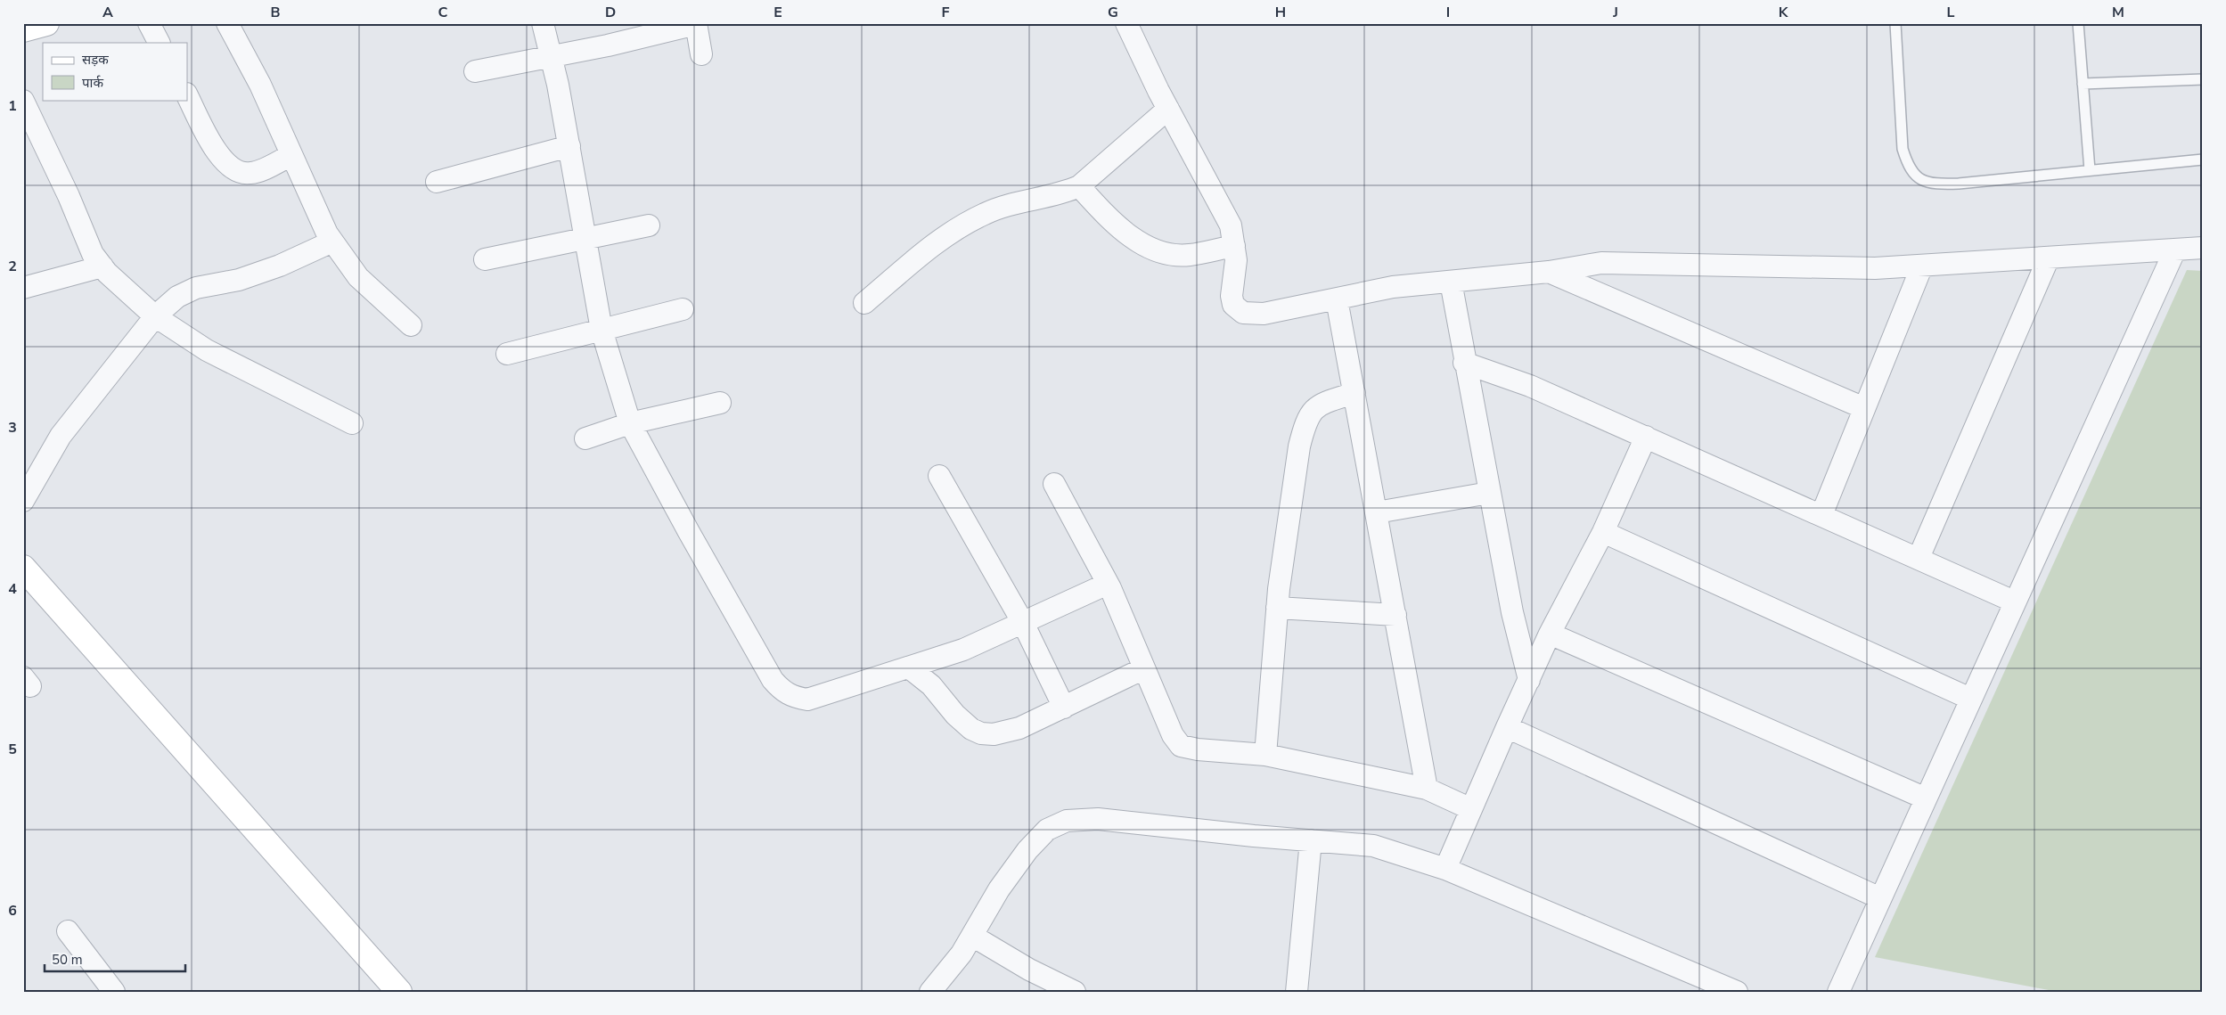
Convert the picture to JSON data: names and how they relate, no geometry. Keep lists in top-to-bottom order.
{
  "legend": ["सड़क", "पार्क"],
  "scale_bar": "50 m",
  "grid": {
    "columns": [
      "A",
      "B",
      "C",
      "D",
      "E",
      "F",
      "G",
      "H",
      "I",
      "J",
      "K",
      "L",
      "M"
    ],
    "rows": [
      "1",
      "2",
      "3",
      "4",
      "5",
      "6"
    ]
  }
}
